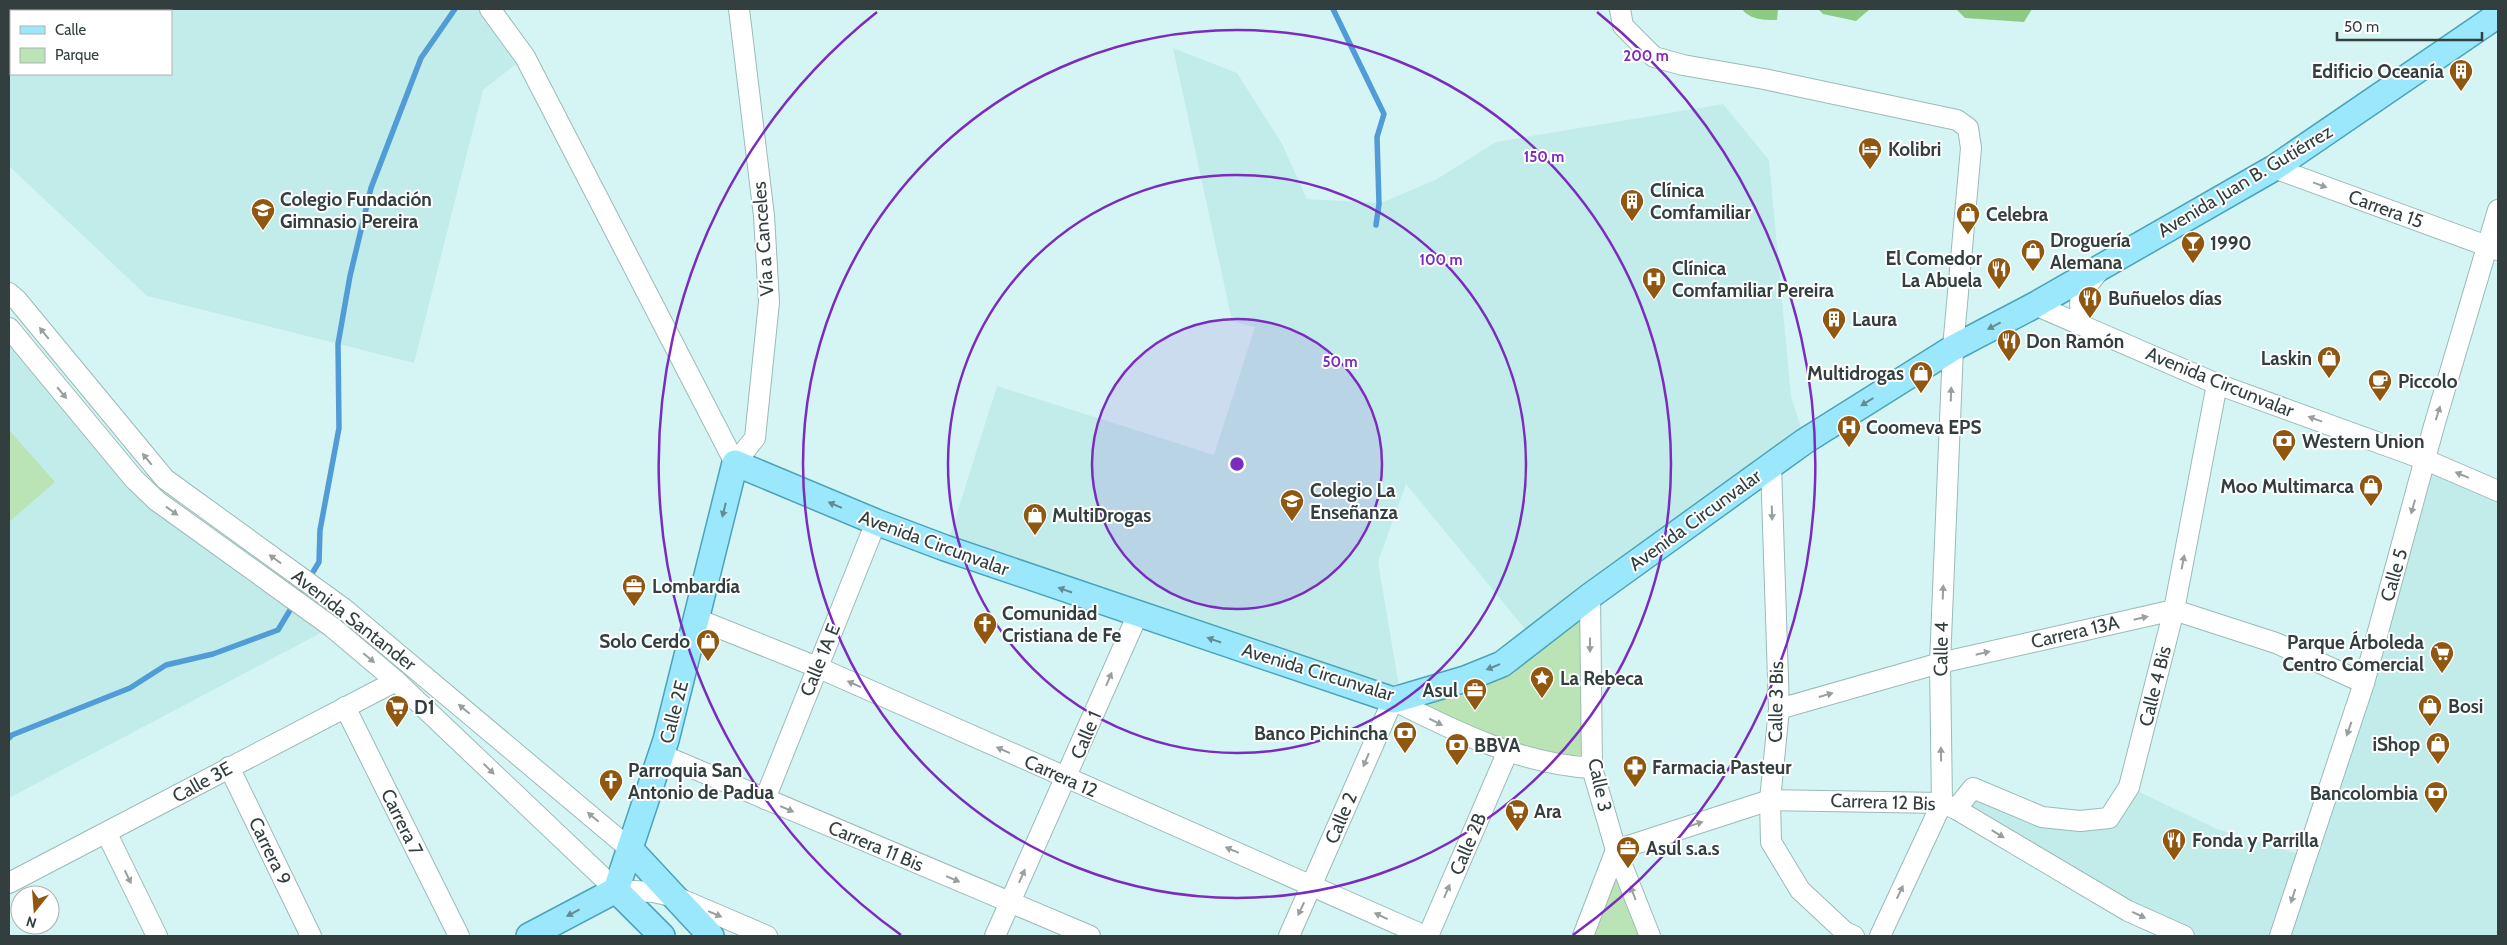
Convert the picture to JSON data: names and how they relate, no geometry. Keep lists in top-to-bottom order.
{
  "streets": {
    "main road": [
      "Avenida Juan B. Gutiérrez",
      "Avenida Circunvalar",
      "Avenida Santander",
      "Calle 2E"
    ],
    "street": [
      "Carrera 15",
      "Vía a Canceles",
      "Calle 5",
      "Carrera 13A",
      "Calle 4",
      "Calle 1A E",
      "Calle 4 Bis",
      "Calle 3 Bis",
      "Calle 1",
      "Carrera 12",
      "Calle 3E",
      "Calle 3",
      "Carrera 12 Bis",
      "Calle 2",
      "Carrera 7",
      "Calle 2B",
      "Carrera 11 Bis",
      "Carrera 9"
    ]
  },
  "crossings": [
    ["Avenida Juan B. Gutiérrez", "Carrera 15"],
    ["Avenida Juan B. Gutiérrez", "Avenida Circunvalar"],
    ["Carrera 15", "Calle 5"],
    ["Vía a Canceles", "Avenida Circunvalar"],
    ["Vía a Canceles", "Calle 2E"],
    ["Avenida Circunvalar", "Calle 5"],
    ["Avenida Circunvalar", "Calle 4"],
    ["Avenida Circunvalar", "Calle 1A E"],
    ["Avenida Circunvalar", "Calle 4 Bis"],
    ["Avenida Circunvalar", "Calle 3 Bis"],
    ["Avenida Circunvalar", "Calle 2E"],
    ["Avenida Circunvalar", "Calle 1"],
    ["Avenida Circunvalar", "Calle 3"],
    ["Avenida Circunvalar", "Calle 2"],
    ["Avenida Santander", "Calle 2E"],
    ["Avenida Santander", "Calle 3E"],
    ["Carrera 13A", "Calle 4"],
    ["Carrera 13A", "Calle 4 Bis"],
    ["Carrera 13A", "Calle 3 Bis"],
    ["Calle 4", "Calle 4 Bis"],
    ["Calle 4", "Carrera 12 Bis"],
    ["Calle 1A E", "Carrera 12"],
    ["Calle 1A E", "Carrera 11 Bis"],
    ["Calle 4 Bis", "Carrera 12 Bis"],
    ["Calle 3 Bis", "Carrera 12 Bis"],
    ["Calle 2E", "Carrera 12"],
    ["Calle 2E", "Carrera 11 Bis"],
    ["Calle 1", "Carrera 12"],
    ["Calle 1", "Carrera 11 Bis"],
    ["Carrera 12", "Calle 2"],
    ["Carrera 12", "Calle 2B"],
    ["Calle 3E", "Carrera 7"],
    ["Calle 3E", "Carrera 9"],
    ["Calle 3", "Carrera 12 Bis"]
  ],
  "one_way": [
    "Carrera 15",
    "Avenida Circunvalar",
    "Carrera 13A",
    "Calle 4",
    "Calle 4 Bis",
    "Calle 3 Bis",
    "Calle 2E",
    "Calle 1",
    "Carrera 12",
    "Carrera 12 Bis",
    "Calle 2",
    "Carrera 11 Bis"
  ],
  "places": {
    "building": ["Edificio Oceanía", "Clínica Comfamiliar", "Laura"],
    "hotel": ["Kolibri"],
    "school or university": ["Colegio Fundación Gimnasio Pereira", "Colegio La Enseñanza"],
    "shop": [
      "Celebra",
      "Droguería Alemana",
      "Laskin",
      "Multidrogas",
      "Moo Multimarca",
      "MultiDrogas",
      "Solo Cerdo",
      "Bosi",
      "iShop"
    ],
    "bar": ["1990"],
    "restaurant": [
      "El Comedor La Abuela",
      "Buñuelos días",
      "Don Ramón",
      "Fonda y Parrilla"
    ],
    "hospital": ["Clínica Comfamiliar Pereira", "Coomeva EPS"],
    "cafe": ["Piccolo"],
    "bank": [
      "Western Union",
      "Banco Pichincha",
      "BBVA",
      "Bancolombia"
    ],
    "office": ["Lombardía", "Asul", "Asul s.a.s"],
    "church": ["Comunidad Cristiana de Fe", "Parroquia San Antonio de Padua"],
    "supermarket": ["Parque Árboleda Centro Comercial", "D1", "Ara"],
    "place": ["La Rebeca"],
    "pharmacy": ["Farmacia Pasteur"]
  },
  "legend": ["Calle", "Parque"],
  "scale_bar": "50 m",
  "north": "bottom",
  "rings": [
    "200 m",
    "150 m",
    "100 m",
    "50 m"
  ]
}
